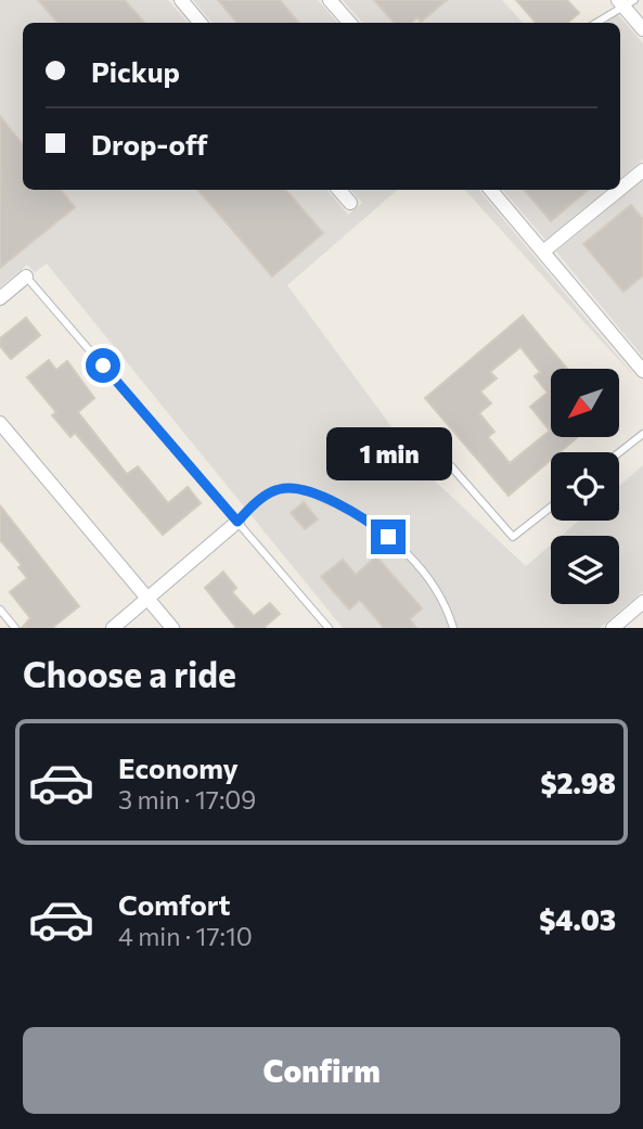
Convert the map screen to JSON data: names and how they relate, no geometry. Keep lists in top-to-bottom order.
{
  "north": "bottom left",
  "page": {
    "banner": ["Pickup", "Drop-off"],
    "bubble": "1 min",
    "heading": "Choose a ride",
    "list": [
      {
        "name": "Economy",
        "note": "3 min · 17:09",
        "value": "$2.98"
      },
      {
        "name": "Comfort",
        "note": "4 min · 17:10",
        "value": "$4.03"
      }
    ],
    "buttons": "Confirm"
  }
}
